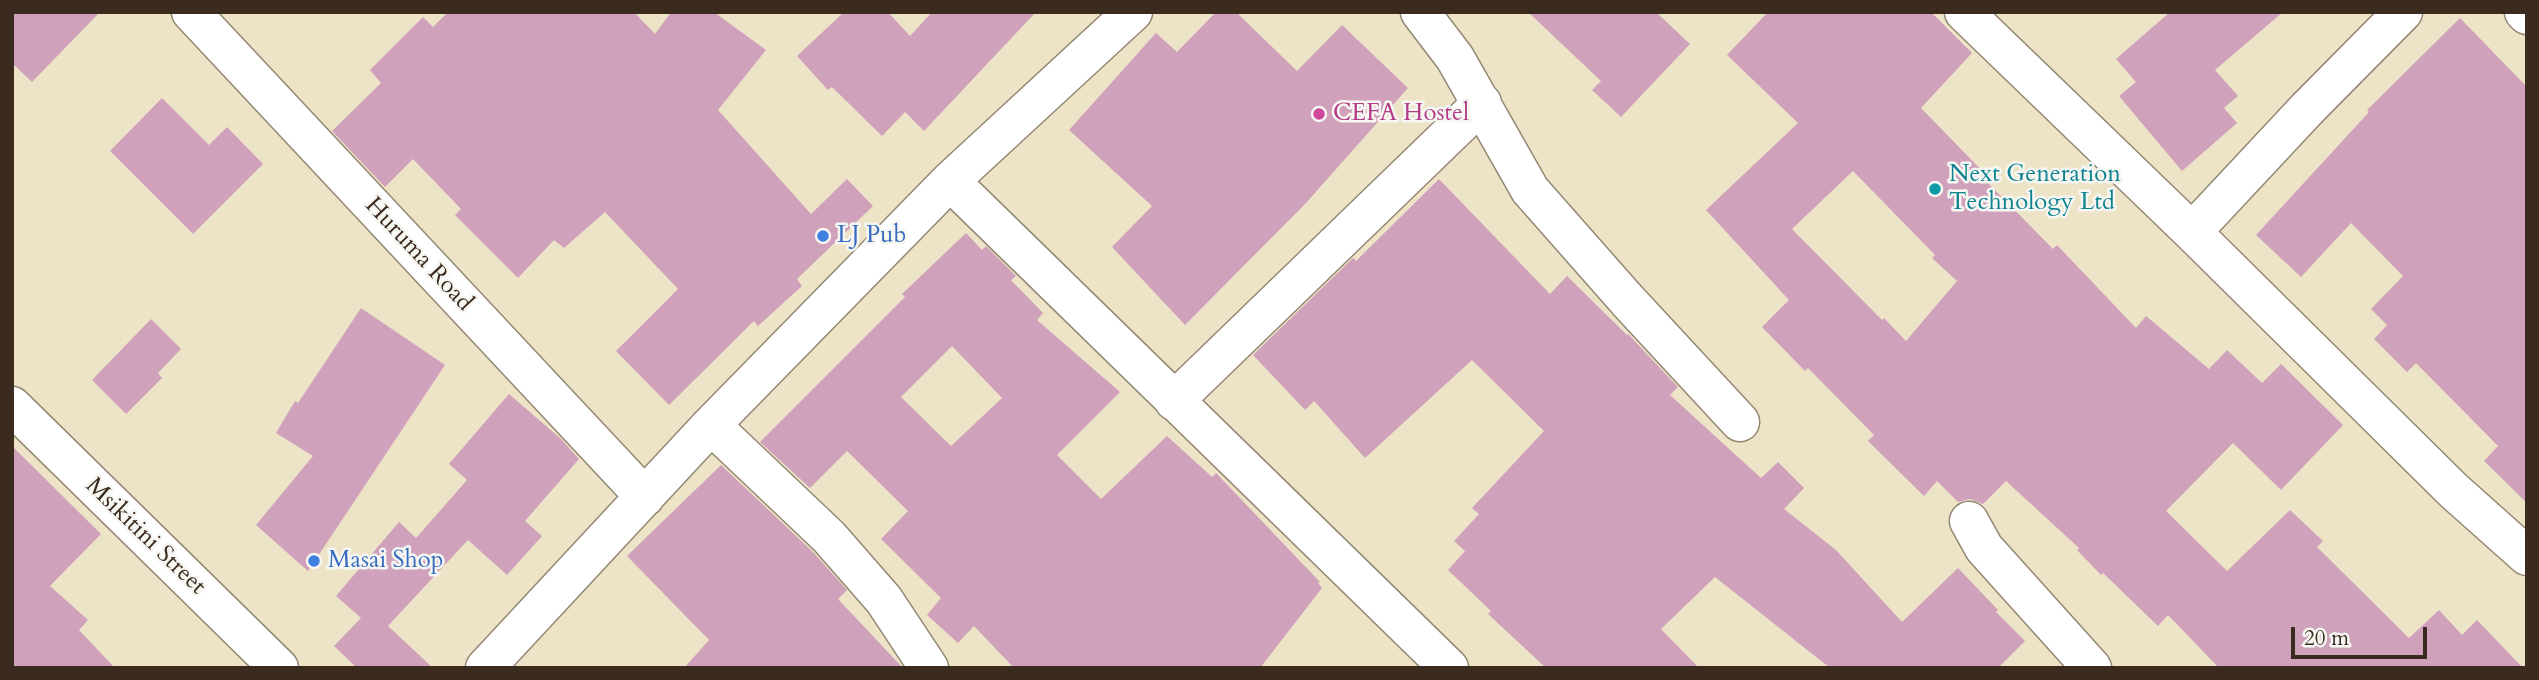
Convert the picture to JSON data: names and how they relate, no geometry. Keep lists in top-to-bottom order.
{
  "streets": {
    "street": ["Huruma Road", "Msikitini Street"]
  },
  "places": [
    "CEFA Hostel",
    "Next Generation Technology Ltd",
    "LJ Pub",
    "Masai Shop"
  ],
  "scale_bar": "20 m"
}
